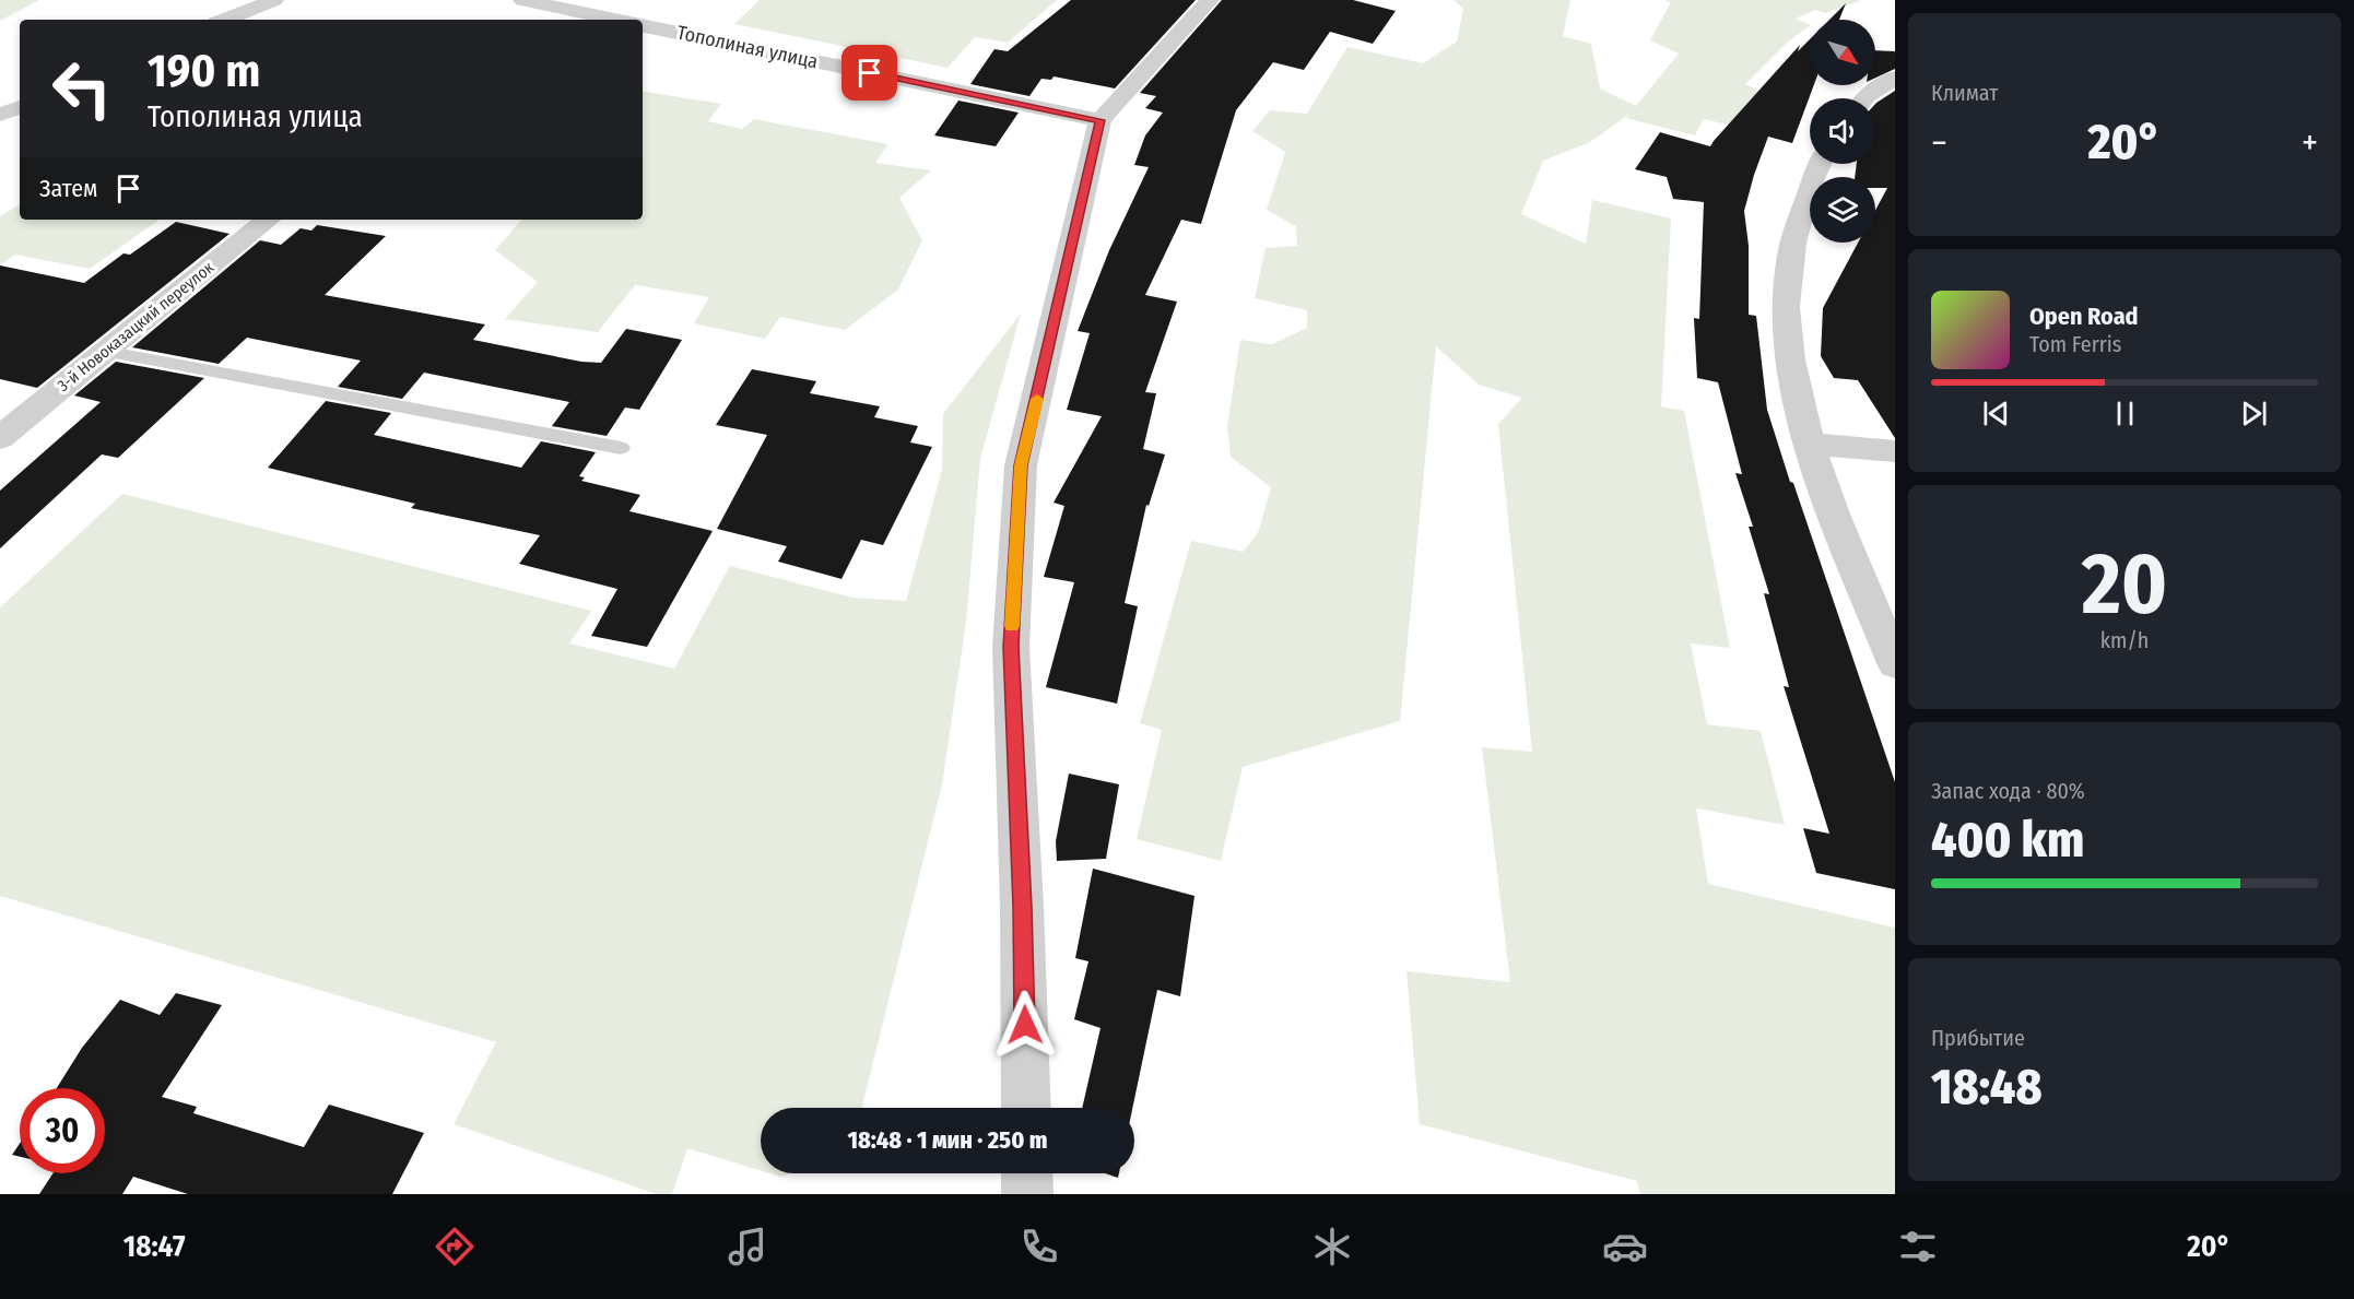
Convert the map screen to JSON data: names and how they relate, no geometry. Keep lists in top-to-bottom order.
{
  "streets": {
    "street": ["Тополиная улица", "3-й Новоказацкий переулок"]
  },
  "north": "bottom right",
  "page": {
    "tile": [
      "Климат",
      ["20", "km/h"],
      ["Запас хода · 80%", "400 km"],
      ["Прибытие", "18:48"]
    ],
    "turn": ["190 m", "Тополиная улица"],
    "heat": ["−", "20°", "+"],
    "then": "Затем",
    "song": ["Open Road", "Tom Ferris"],
    "limit": "30",
    "trip": "18:48 · 1 мин · 250 m",
    "tabs": ["18:47", "20°"]
  }
}
